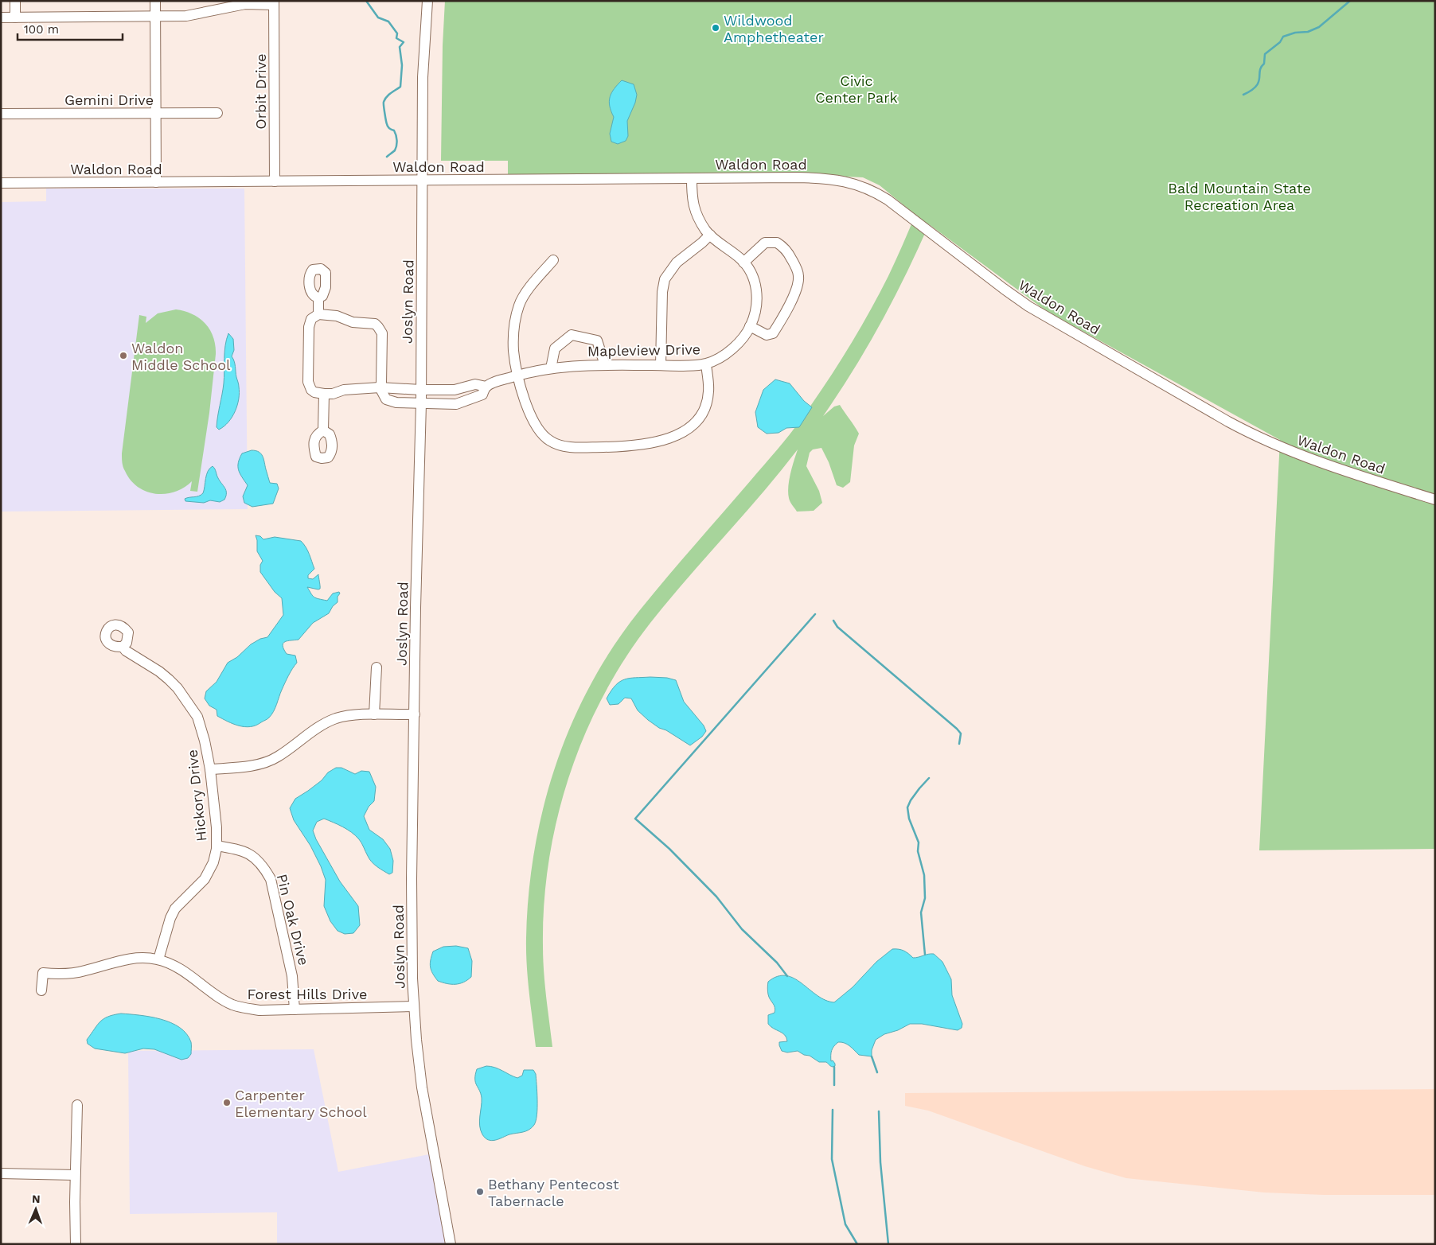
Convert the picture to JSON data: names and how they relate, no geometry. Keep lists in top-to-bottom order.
{
  "streets": {
    "street": [
      "Orbit Drive",
      "Gemini Drive",
      "Waldon Road",
      "Joslyn Road",
      "Mapleview Drive",
      "Hickory Drive",
      "Pin Oak Drive",
      "Forest Hills Drive"
    ]
  },
  "crossings": [
    ["Orbit Drive", "Waldon Road"],
    ["Waldon Road", "Joslyn Road"],
    ["Waldon Road", "Mapleview Drive"],
    ["Joslyn Road", "Mapleview Drive"],
    ["Joslyn Road", "Forest Hills Drive"],
    ["Hickory Drive", "Pin Oak Drive"],
    ["Hickory Drive", "Forest Hills Drive"],
    ["Pin Oak Drive", "Forest Hills Drive"]
  ],
  "parks": ["Civic Center Park", "Bald Mountain State Recreation Area"],
  "places": [
    "Wildwood Amphetheater",
    "Waldon Middle School",
    "Carpenter Elementary School",
    "Bethany Pentecost Tabernacle"
  ],
  "scale_bar": "100 m",
  "north": "top"
}
